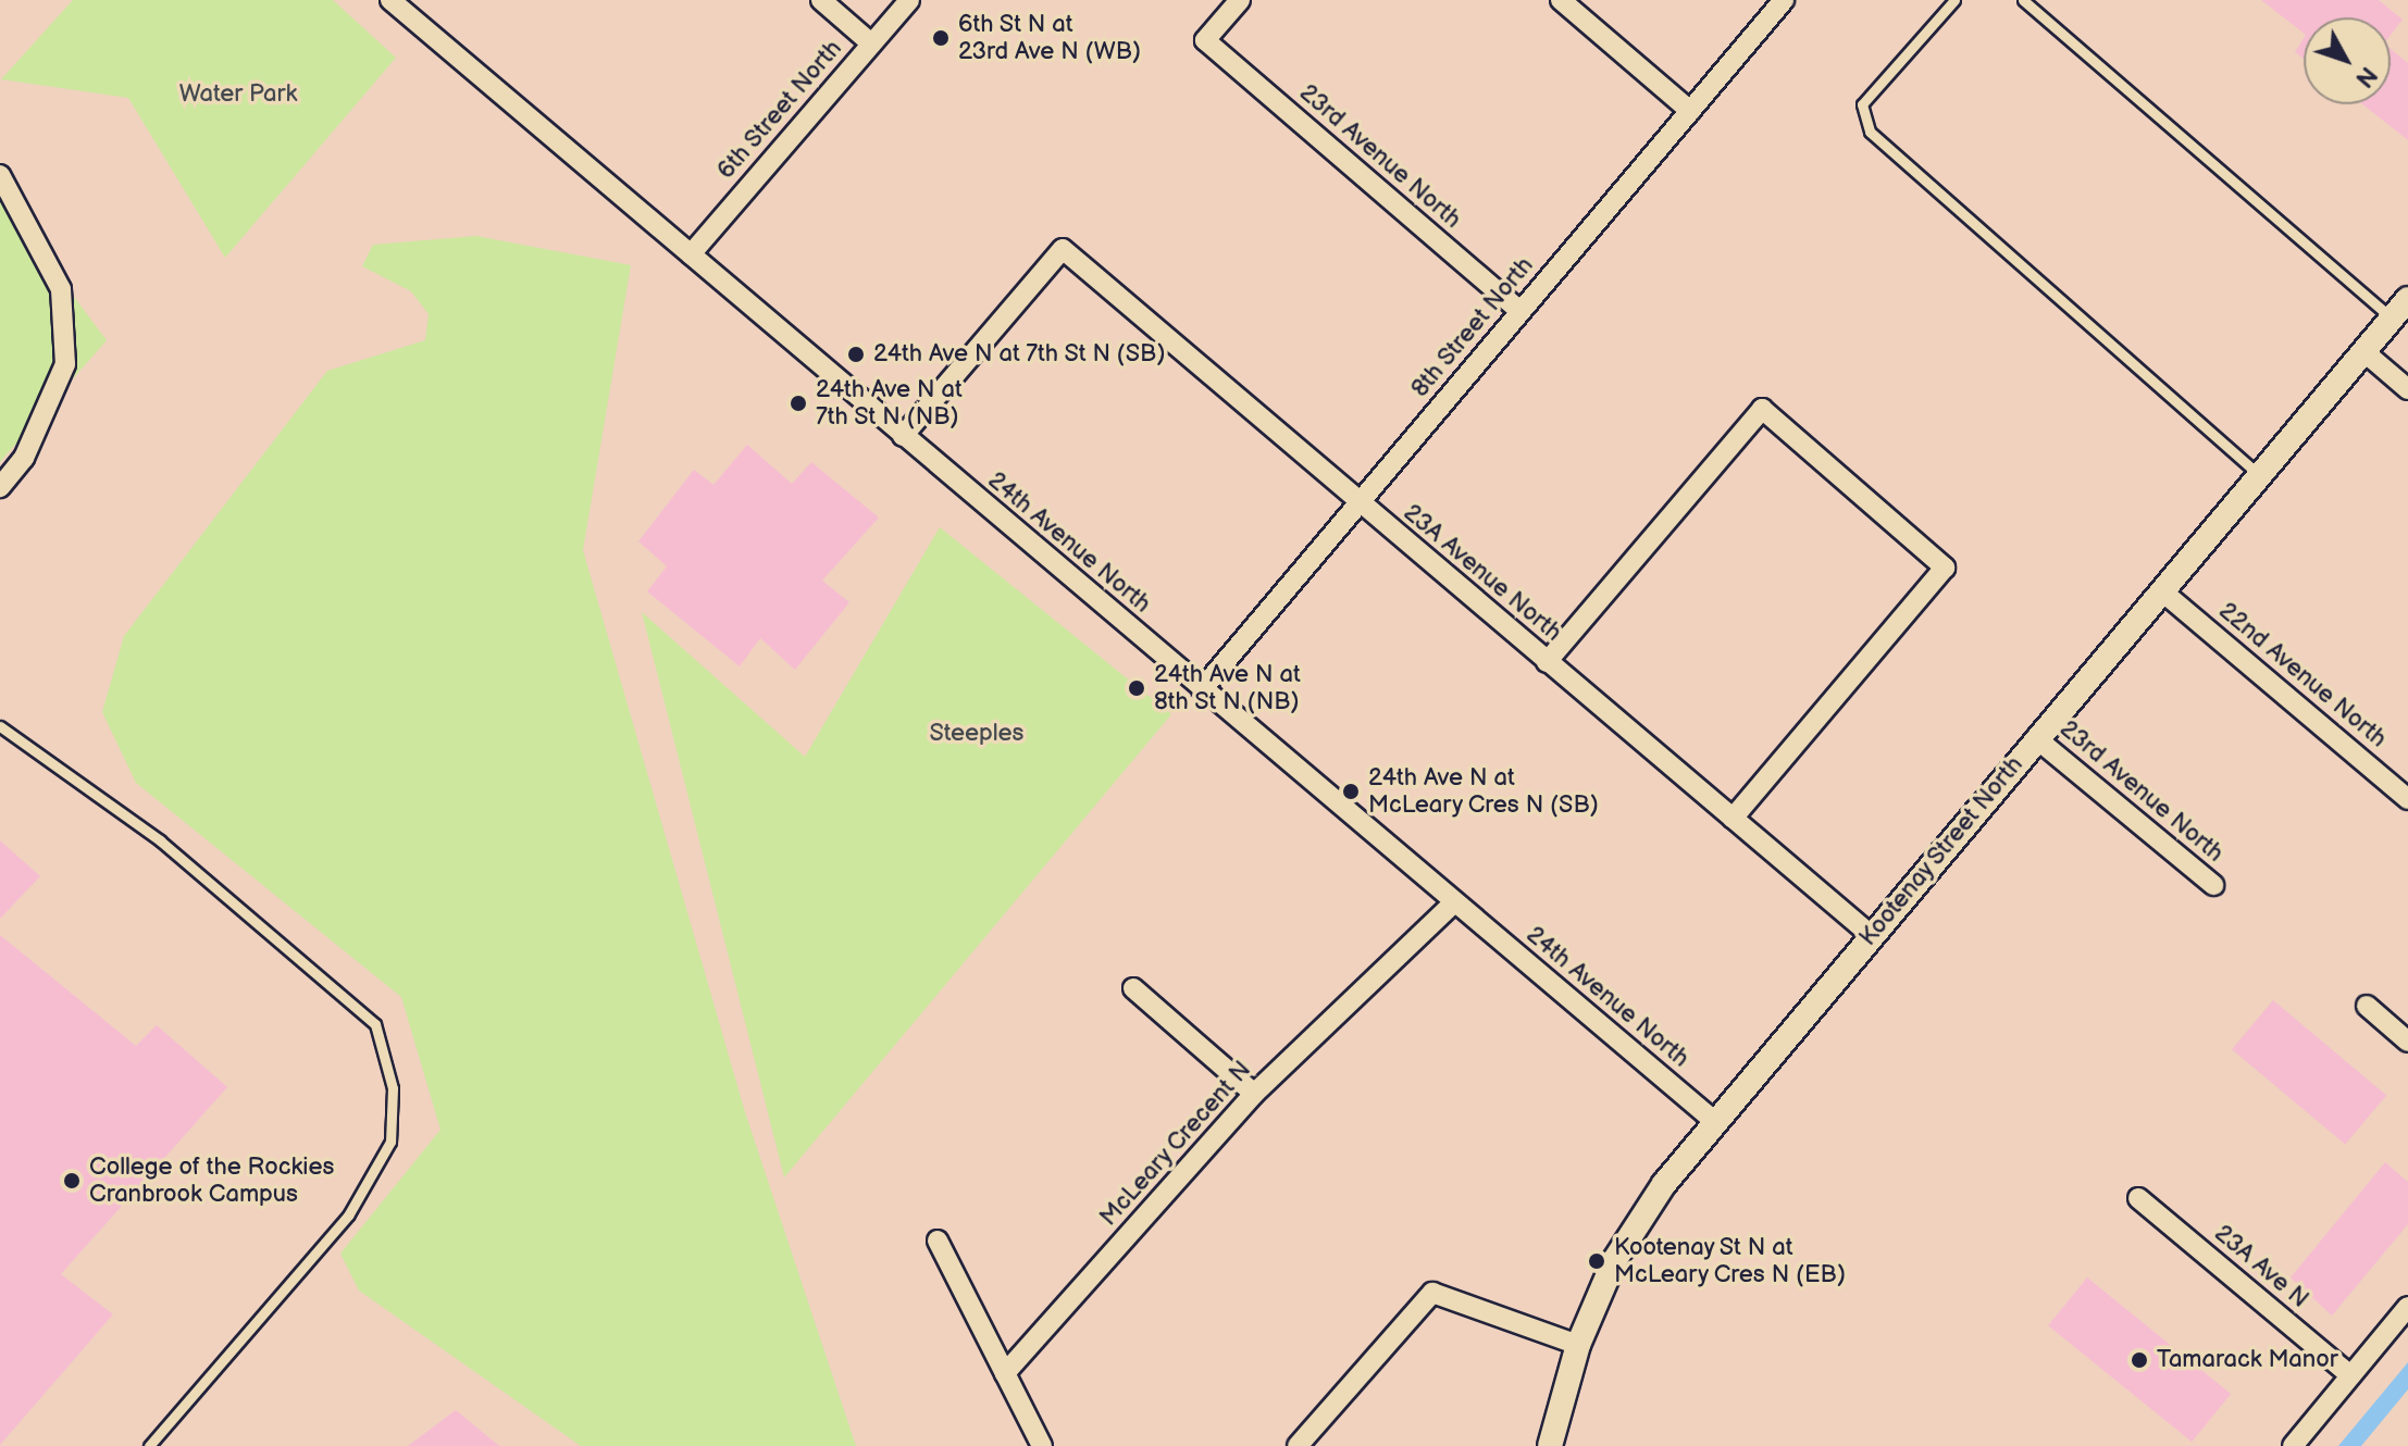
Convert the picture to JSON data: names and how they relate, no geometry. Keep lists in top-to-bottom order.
{
  "streets": {
    "street": [
      "6th Street North",
      "23rd Avenue North",
      "8th Street North",
      "24th Avenue North",
      "23A Avenue North",
      "22nd Avenue North",
      "Kootenay Street North",
      "McLeary Crecent N",
      "23A Ave N"
    ]
  },
  "crossings": [
    ["6th Street North", "24th Avenue North"],
    ["23rd Avenue North", "8th Street North"],
    ["23rd Avenue North", "Kootenay Street North"],
    ["8th Street North", "24th Avenue North"],
    ["8th Street North", "23A Avenue North"],
    ["24th Avenue North", "23A Avenue North"],
    ["24th Avenue North", "Kootenay Street North"],
    ["24th Avenue North", "McLeary Crecent N"],
    ["23A Avenue North", "Kootenay Street North"],
    ["22nd Avenue North", "Kootenay Street North"]
  ],
  "parks": ["Water Park", "Steeples"],
  "places": [
    "6th St N at 23rd Ave N (WB)",
    "24th Ave N at 7th St N (SB)",
    "24th Ave N at 7th St N (NB)",
    "24th Ave N at 8th St N (NB)",
    "24th Ave N at McLeary Cres N (SB)",
    "College of the Rockies Cranbrook Campus",
    "Kootenay St N at McLeary Cres N (EB)",
    "Tamarack Manor"
  ],
  "north": "bottom right"
}
